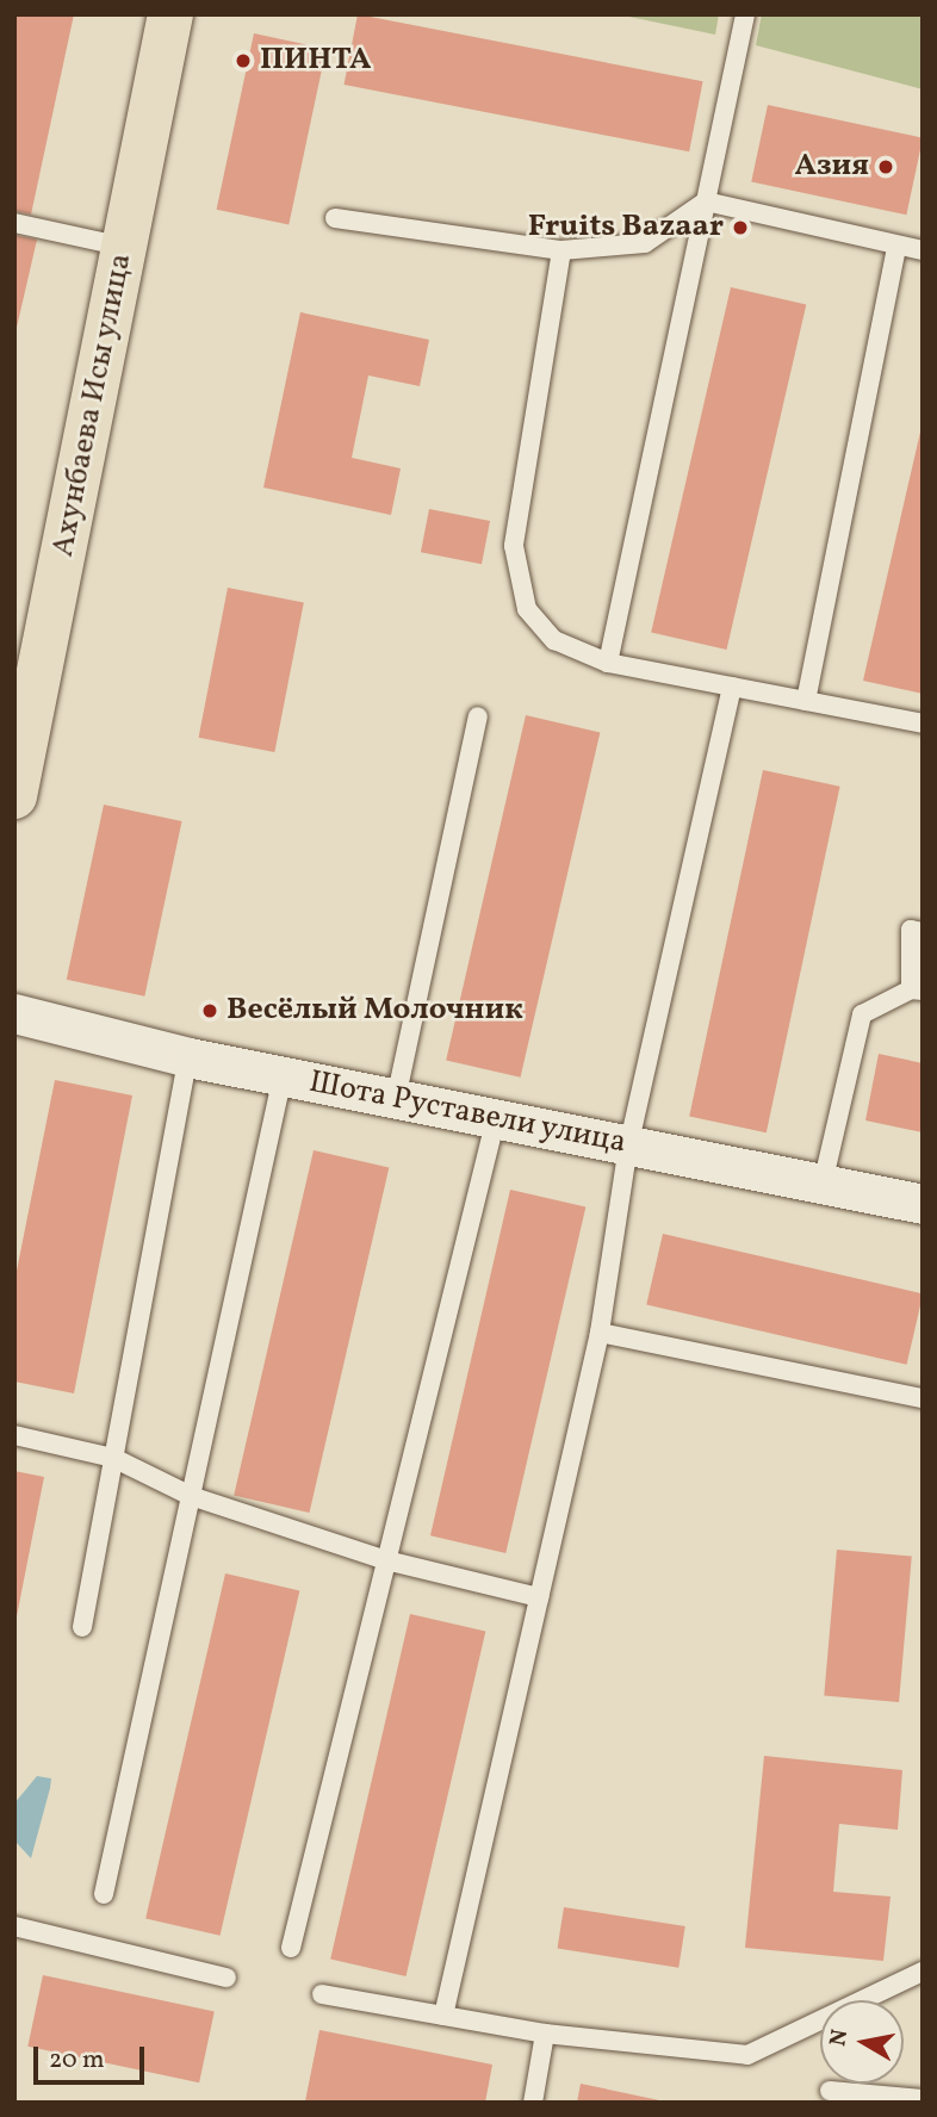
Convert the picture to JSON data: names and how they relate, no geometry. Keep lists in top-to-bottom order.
{
  "streets": {
    "main road": ["Ахунбаева Исы улица"],
    "street": ["Шота Руставели улица"]
  },
  "places": [
    "ПИНТА",
    "Азия",
    "Fruits Bazaar",
    "Весёлый Молочник"
  ],
  "scale_bar": "20 m",
  "north": "left"
}
